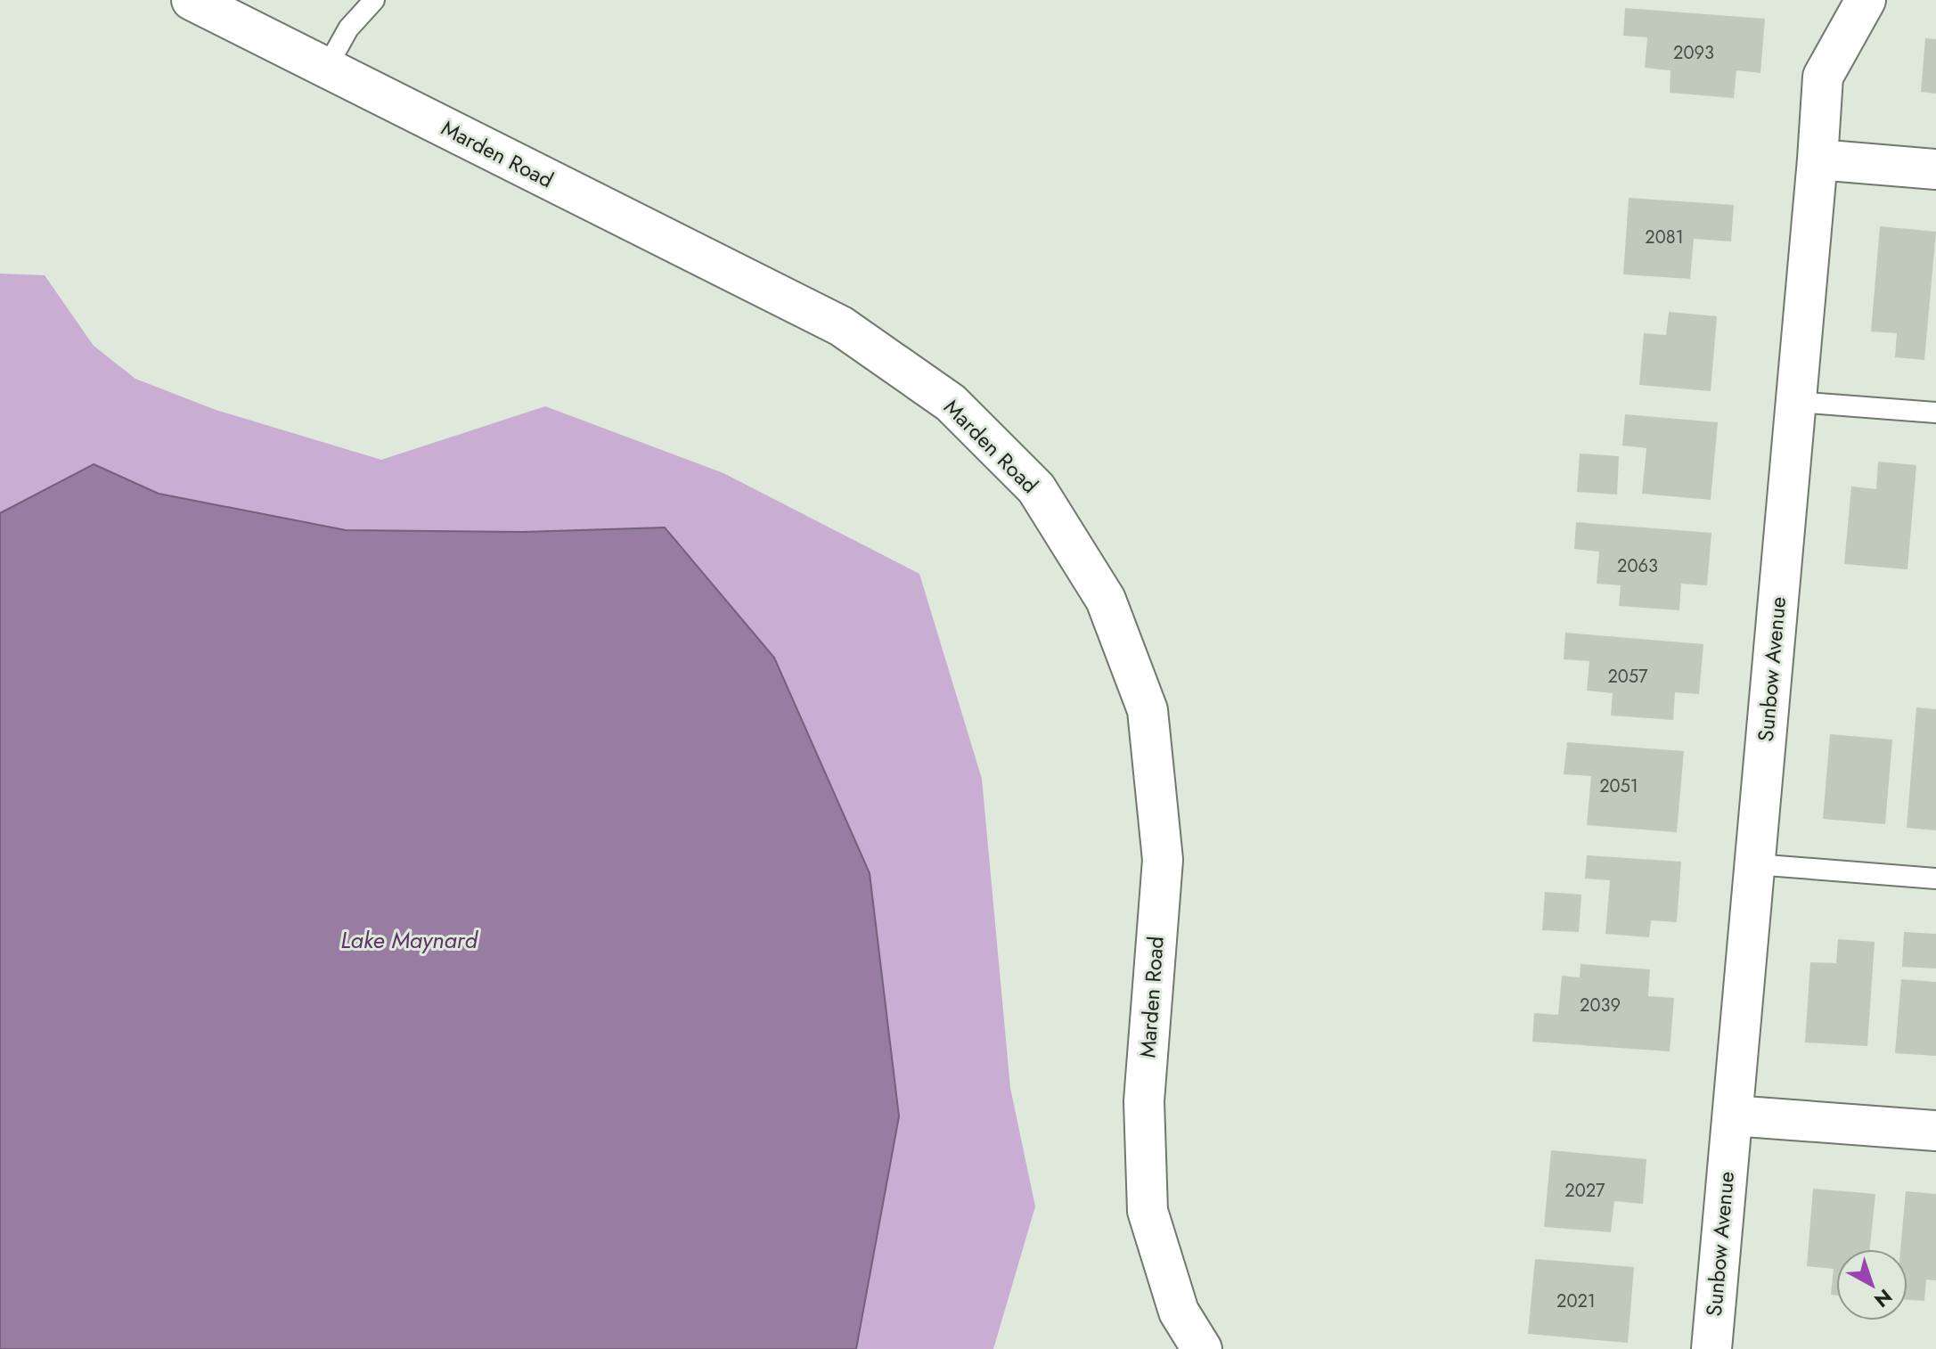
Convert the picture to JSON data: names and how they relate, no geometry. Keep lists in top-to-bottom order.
{
  "streets": {
    "street": ["Marden Road", "Sunbow Avenue"]
  },
  "water": ["Lake Maynard"],
  "house_numbers": [
    "2093",
    "2081",
    "2063",
    "2057",
    "2051",
    "2039",
    "2027",
    "2021"
  ],
  "north": "bottom right"
}
